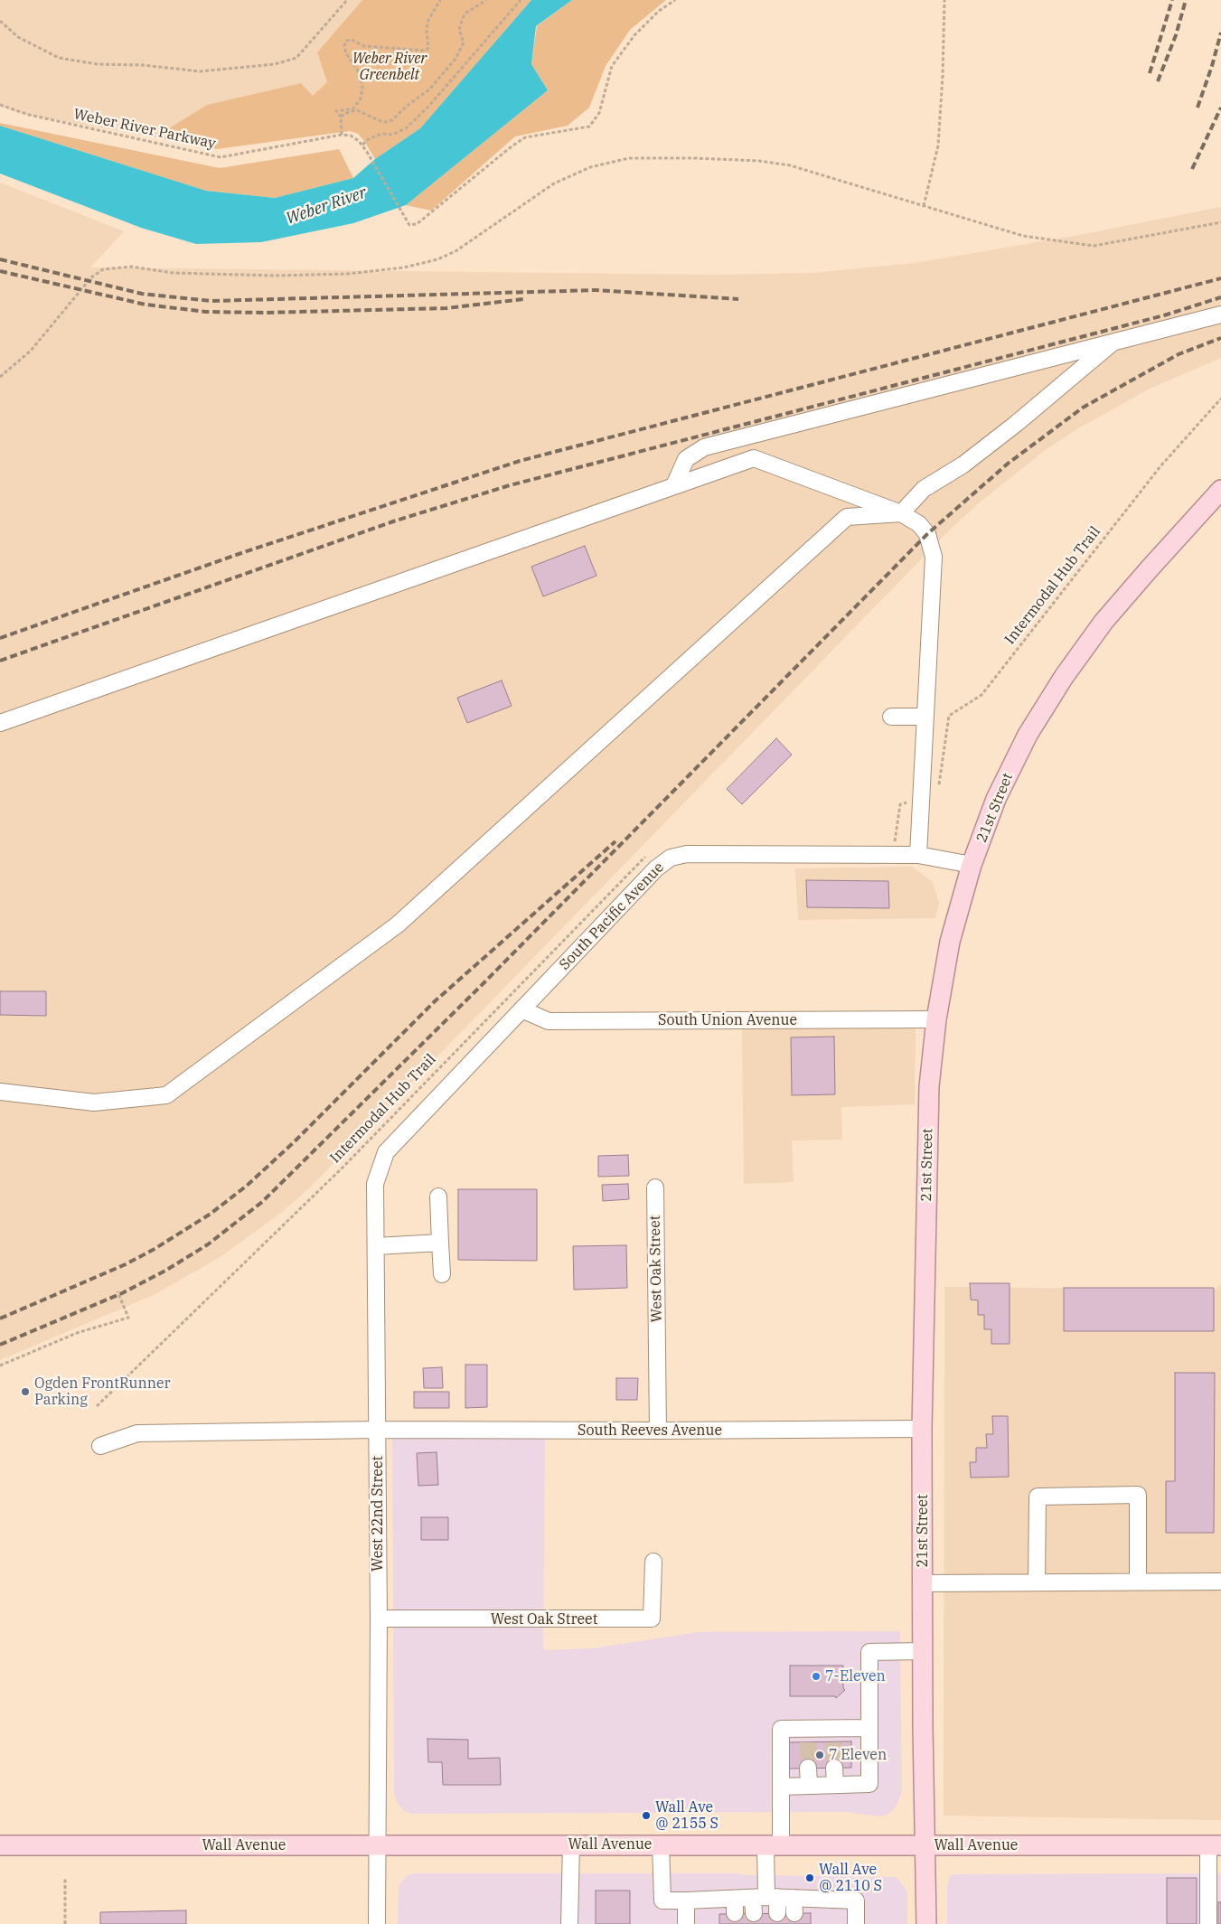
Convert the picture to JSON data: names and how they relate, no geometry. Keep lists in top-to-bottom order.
{
  "streets": {
    "main road": ["21st Street", "Wall Avenue"],
    "street": [
      "South Pacific Avenue",
      "South Union Avenue",
      "West Oak Street",
      "South Reeves Avenue",
      "West 22nd Street"
    ],
    "path": ["Weber River Parkway", "Intermodal Hub Trail"]
  },
  "crossings": [
    ["21st Street", "South Pacific Avenue"],
    ["21st Street", "South Union Avenue"],
    ["21st Street", "South Reeves Avenue"],
    ["21st Street", "Wall Avenue"],
    ["South Pacific Avenue", "South Union Avenue"],
    ["South Pacific Avenue", "West 22nd Street"],
    ["West Oak Street", "South Reeves Avenue"],
    ["West Oak Street", "West 22nd Street"],
    ["South Reeves Avenue", "West 22nd Street"],
    ["West 22nd Street", "Wall Avenue"]
  ],
  "water": ["Weber River"],
  "parks": ["Weber River Greenbelt"],
  "places": [
    "Ogden FrontRunner Parking",
    "7-Eleven",
    "7 Eleven",
    "Wall Ave @ 2155 S",
    "Wall Ave @ 2110 S"
  ]
}
